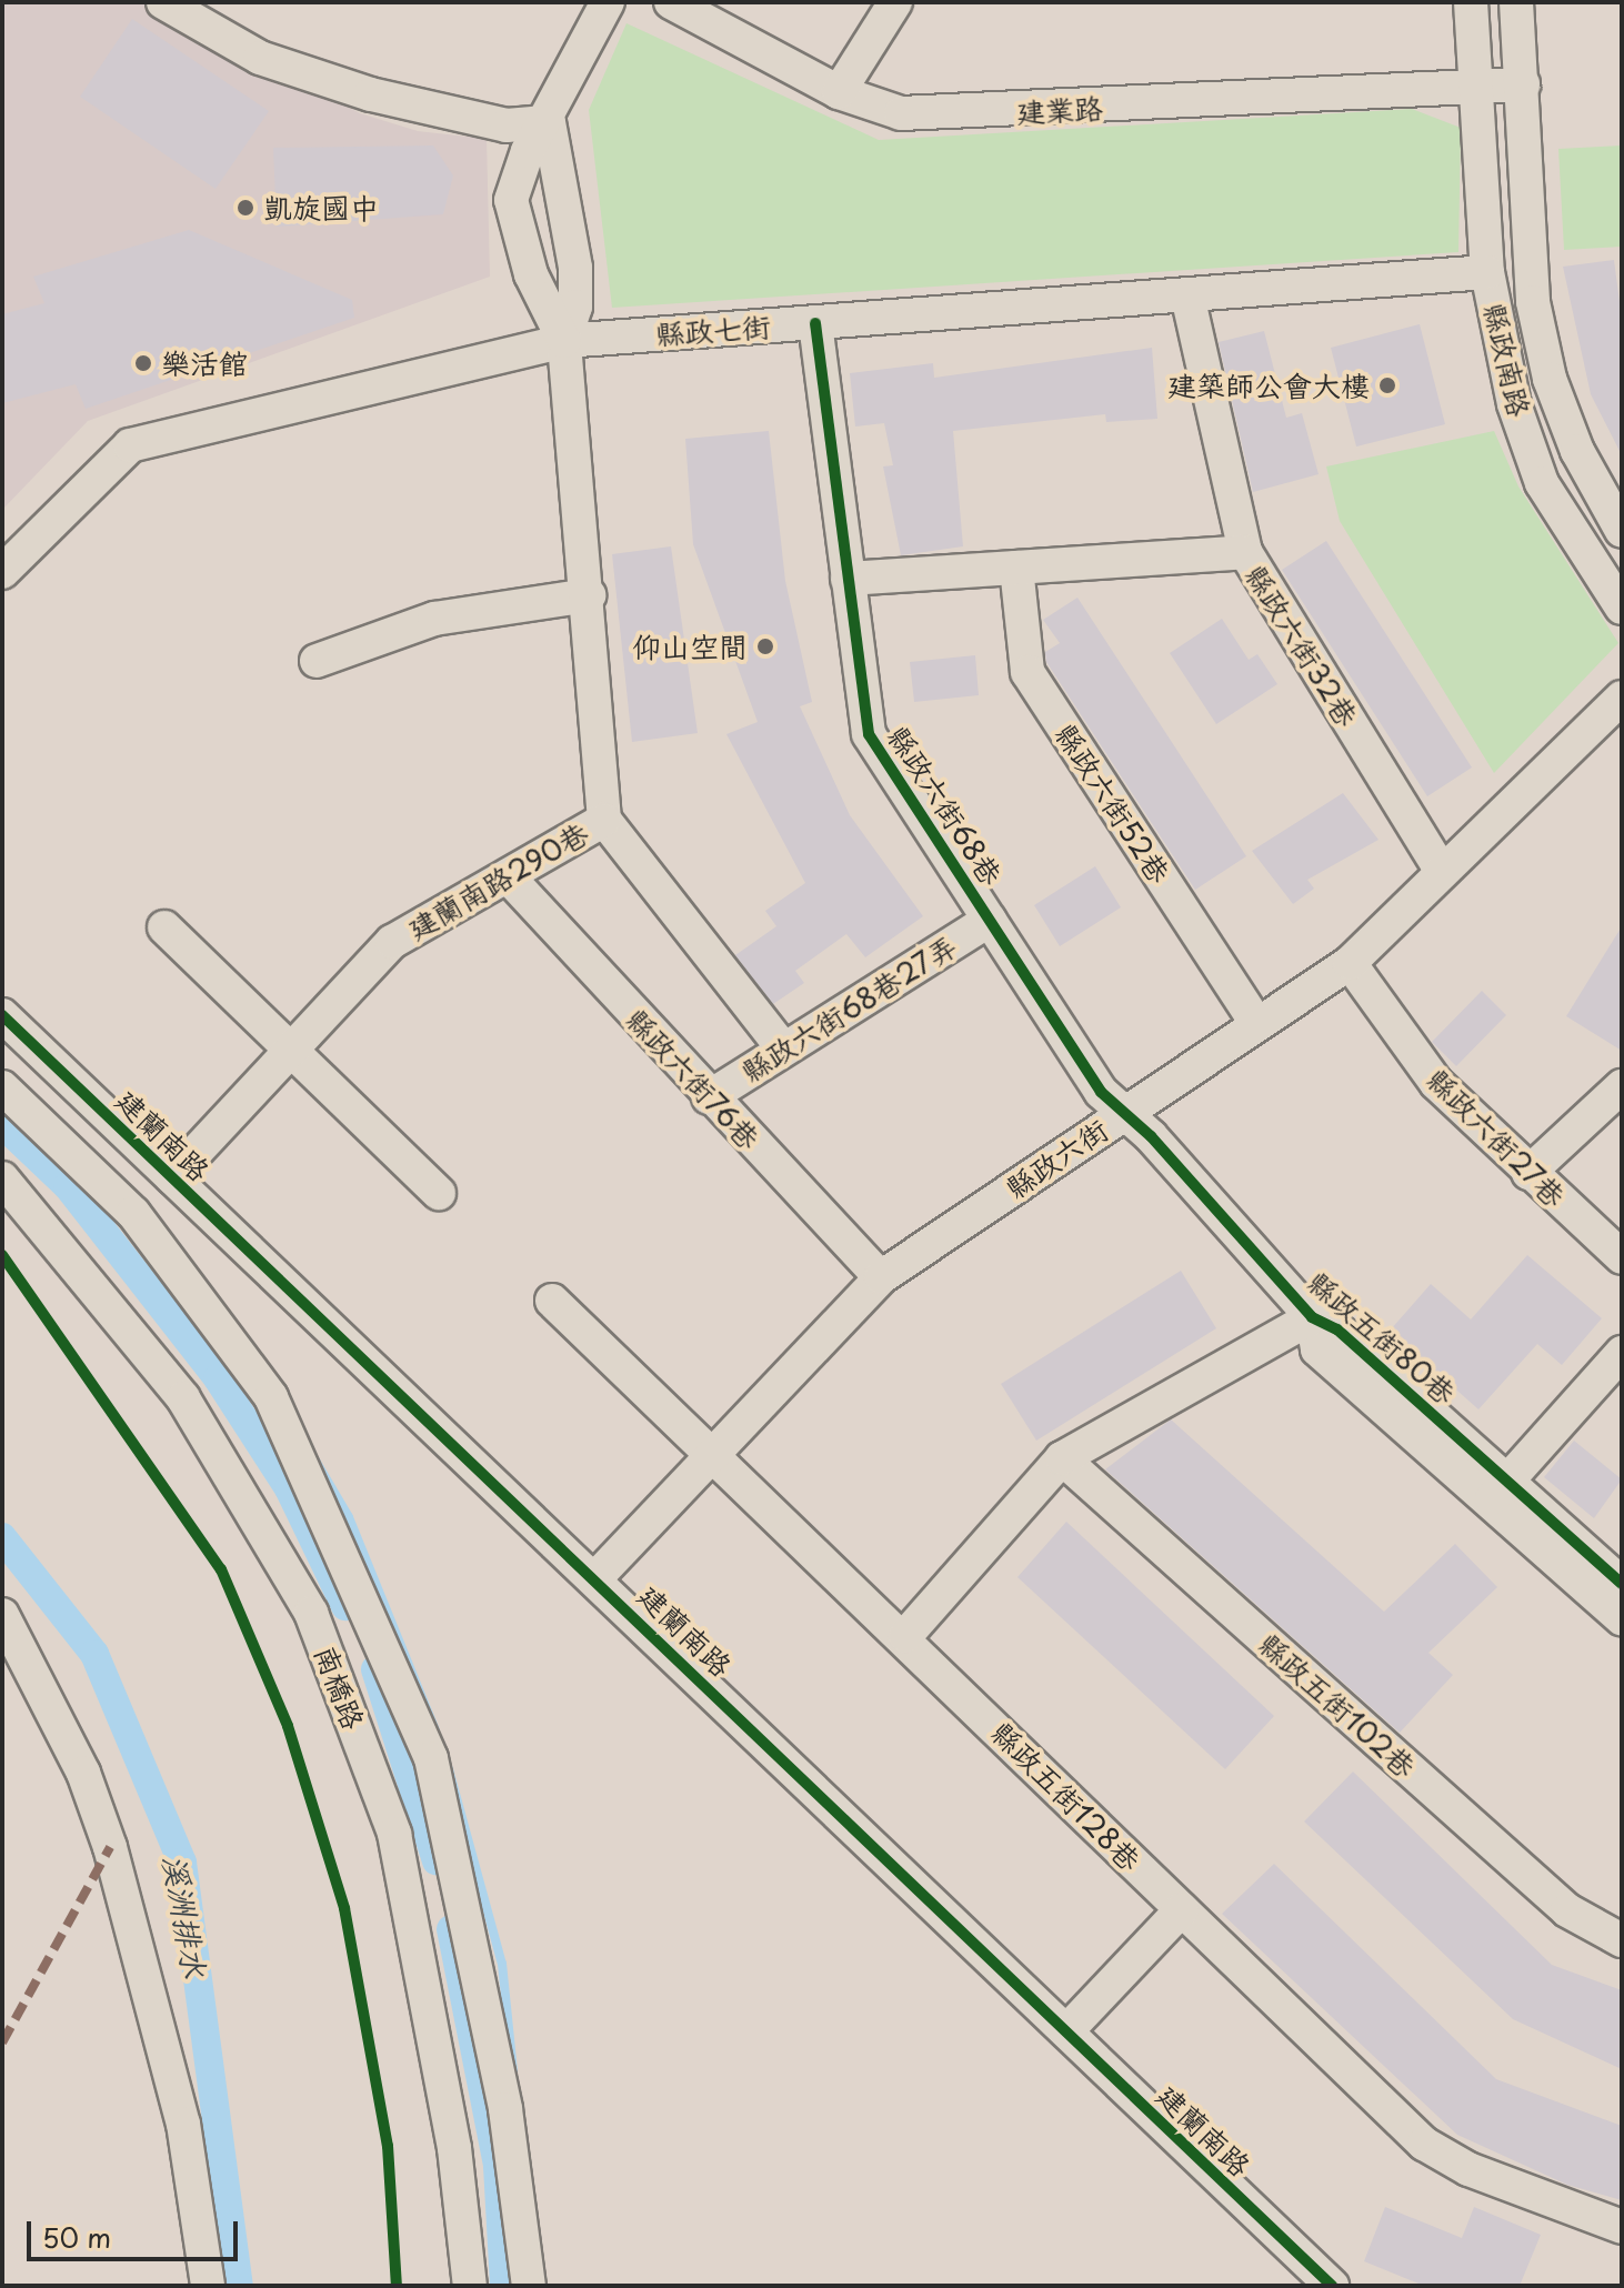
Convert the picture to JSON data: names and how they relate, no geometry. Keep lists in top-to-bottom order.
{
  "streets": {
    "street": [
      "建業路",
      "縣政七街",
      "縣政南路",
      "縣政六街32巷",
      "縣政六街52巷",
      "縣政六街68巷",
      "建蘭南路290巷",
      "縣政六街68巷27弄",
      "縣政六街76巷",
      "建蘭南路",
      "縣政六街27巷",
      "縣政六街",
      "縣政五街80巷",
      "南橋路",
      "縣政五街102巷",
      "縣政五街128巷"
    ]
  },
  "crossings": [
    ["建業路", "縣政南路"],
    ["縣政七街", "縣政南路"],
    ["縣政七街", "縣政六街32巷"],
    ["縣政七街", "縣政六街68巷"],
    ["縣政七街", "建蘭南路290巷"],
    ["縣政六街32巷", "縣政六街"],
    ["縣政六街52巷", "縣政六街"],
    ["縣政六街68巷", "縣政六街68巷27弄"],
    ["縣政六街68巷", "縣政六街"],
    ["縣政六街68巷", "縣政五街80巷"],
    ["建蘭南路290巷", "縣政六街76巷"],
    ["建蘭南路290巷", "建蘭南路"],
    ["縣政六街68巷27弄", "縣政六街76巷"],
    ["縣政六街76巷", "縣政六街"],
    ["建蘭南路", "縣政六街"],
    ["縣政六街27巷", "縣政六街"],
    ["縣政六街", "縣政五街80巷"],
    ["縣政六街", "縣政五街128巷"]
  ],
  "water": ["溪洲排水"],
  "places": [
    "凱旋國中",
    "樂活館",
    "建築師公會大樓",
    "仰山空間"
  ],
  "scale_bar": "50 m"
}
